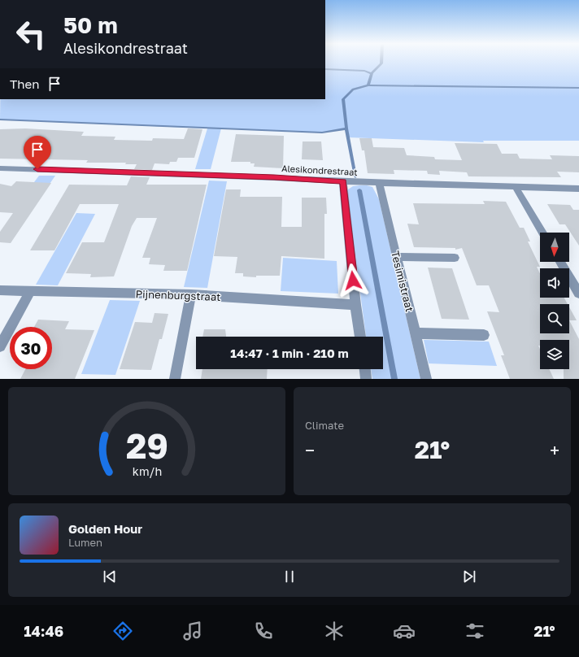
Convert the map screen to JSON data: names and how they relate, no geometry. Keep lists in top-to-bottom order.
{
  "streets": {
    "street": ["Alesikondrestraat", "Tesimistraat", "Pijnenburgstraat"]
  },
  "crossings": [
    ["Alesikondrestraat", "Tesimistraat"]
  ],
  "north": "bottom",
  "page": {
    "turn": ["50 m", "Alesikondrestraat"],
    "then": "Then",
    "limit": "30",
    "trip": "14:47 · 1 min · 210 m",
    "tile": "Climate",
    "heat": ["−", "21°", "+"],
    "song": ["Golden Hour", "Lumen"],
    "tabs": ["14:46", "21°"],
    "gauge": ["29", "km/h"]
  }
}
